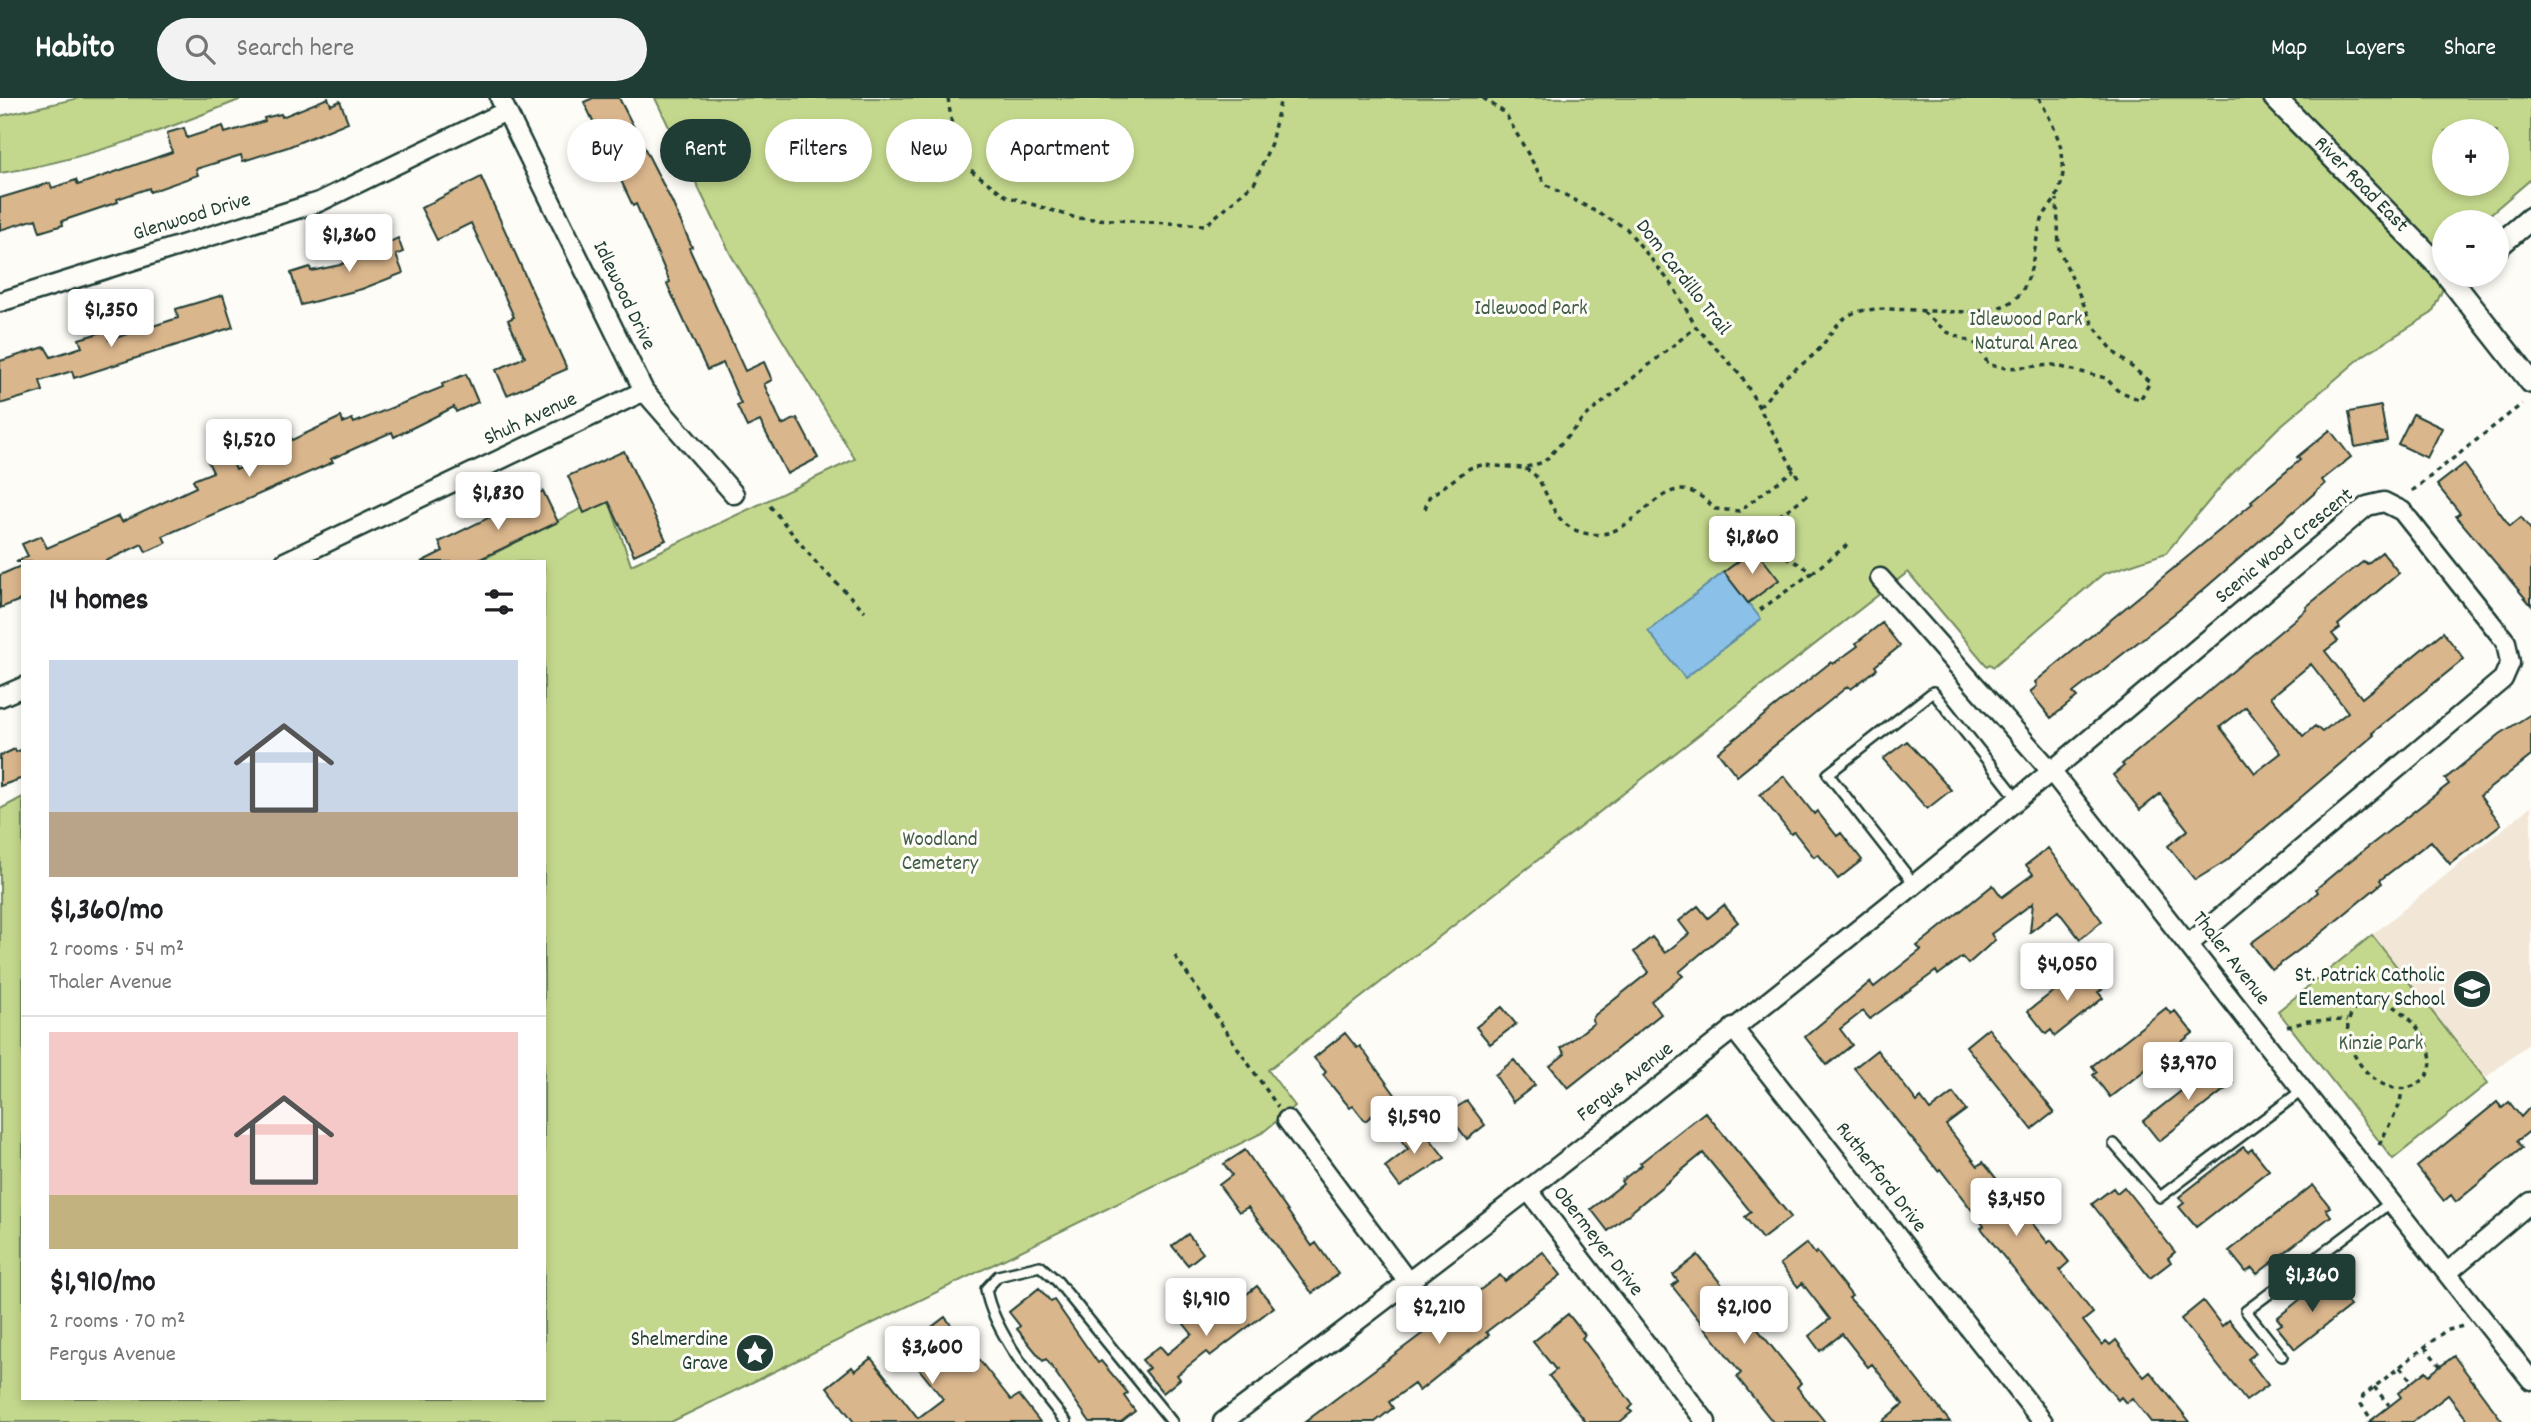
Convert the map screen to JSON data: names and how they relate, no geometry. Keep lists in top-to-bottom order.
{
  "streets": {
    "street": [
      "River Road East",
      "Glenwood Drive",
      "Idlewood Drive",
      "Shuh Avenue",
      "Scenic Wood Crescent",
      "Thaler Avenue",
      "Fergus Avenue",
      "Rutherford Drive",
      "Obermeyer Drive"
    ],
    "path": ["Dom Cardillo Trail"]
  },
  "crossings": [
    ["Glenwood Drive", "Idlewood Drive"],
    ["Idlewood Drive", "Shuh Avenue"],
    ["Scenic Wood Crescent", "Thaler Avenue"],
    ["Scenic Wood Crescent", "Fergus Avenue"],
    ["Thaler Avenue", "Fergus Avenue"],
    ["Fergus Avenue", "Rutherford Drive"],
    ["Fergus Avenue", "Obermeyer Drive"]
  ],
  "parks": [
    "Idlewood Park",
    "Idlewood Park Natural Area",
    "Woodland Cemetery",
    "Kinzie Park"
  ],
  "places": {
    "school or university": ["St. Patrick Catholic Elementary School"],
    "place": ["Shelmerdine Grave"]
  },
  "page": {
    "header": "Habito",
    "search": "Search here",
    "nav": ["Map", "Layers", "Share"],
    "map_buttons": ["+", "−"],
    "chip": [
      "Buy",
      "Rent",
      "Filters",
      "New",
      "Apartment"
    ],
    "price": [
      "$1,360",
      "$1,350",
      "$1,520",
      "$1,830",
      "$1,860",
      "$4,050",
      "$3,970",
      "$1,590",
      "$3,450",
      "$1,360",
      "$1,910",
      "$2,210",
      "$2,100",
      "$3,600"
    ],
    "heading": "14 homes",
    "list": [
      {
        "name": "$1,360/mo",
        "note": "2 rooms · 54 m² · Thaler Avenue"
      },
      {
        "name": "$1,910/mo",
        "note": "2 rooms · 70 m² · Fergus Avenue"
      }
    ]
  }
}
